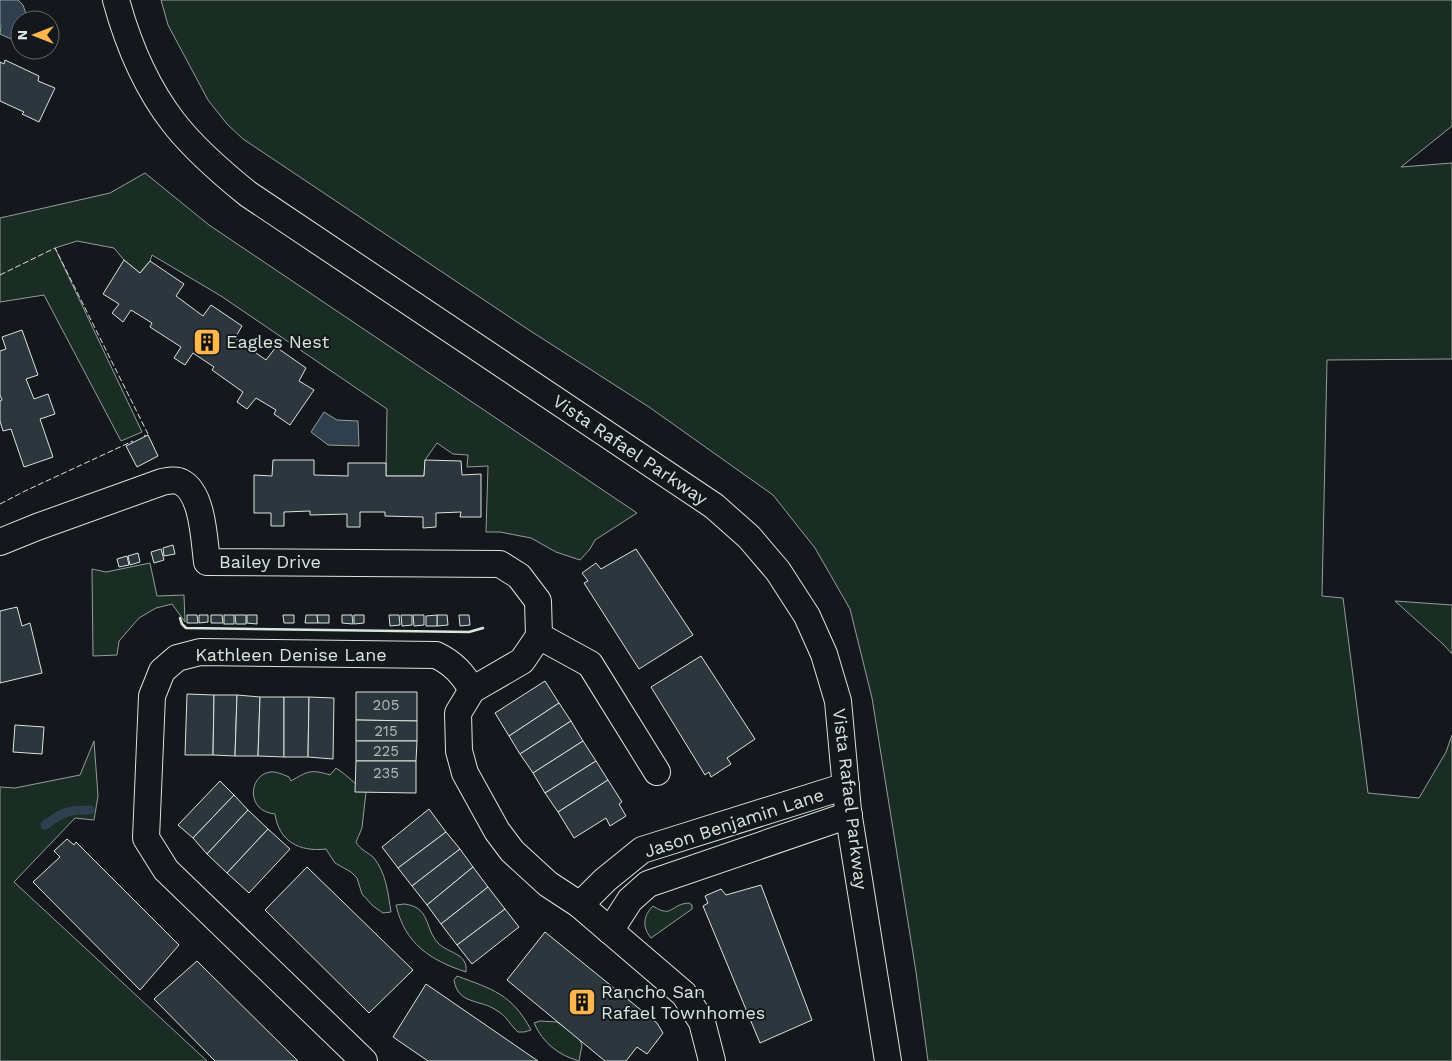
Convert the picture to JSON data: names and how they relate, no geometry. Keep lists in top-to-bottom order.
{
  "streets": {
    "street": [
      "Vista Rafael Parkway",
      "Bailey Drive",
      "Kathleen Denise Lane",
      "Jason Benjamin Lane"
    ]
  },
  "crossings": [
    ["Vista Rafael Parkway", "Jason Benjamin Lane"]
  ],
  "places": {
    "building": ["Eagles Nest", "Rancho San Rafael Townhomes"]
  },
  "house_numbers": [
    "205",
    "215",
    "225",
    "235"
  ],
  "north": "left"
}
